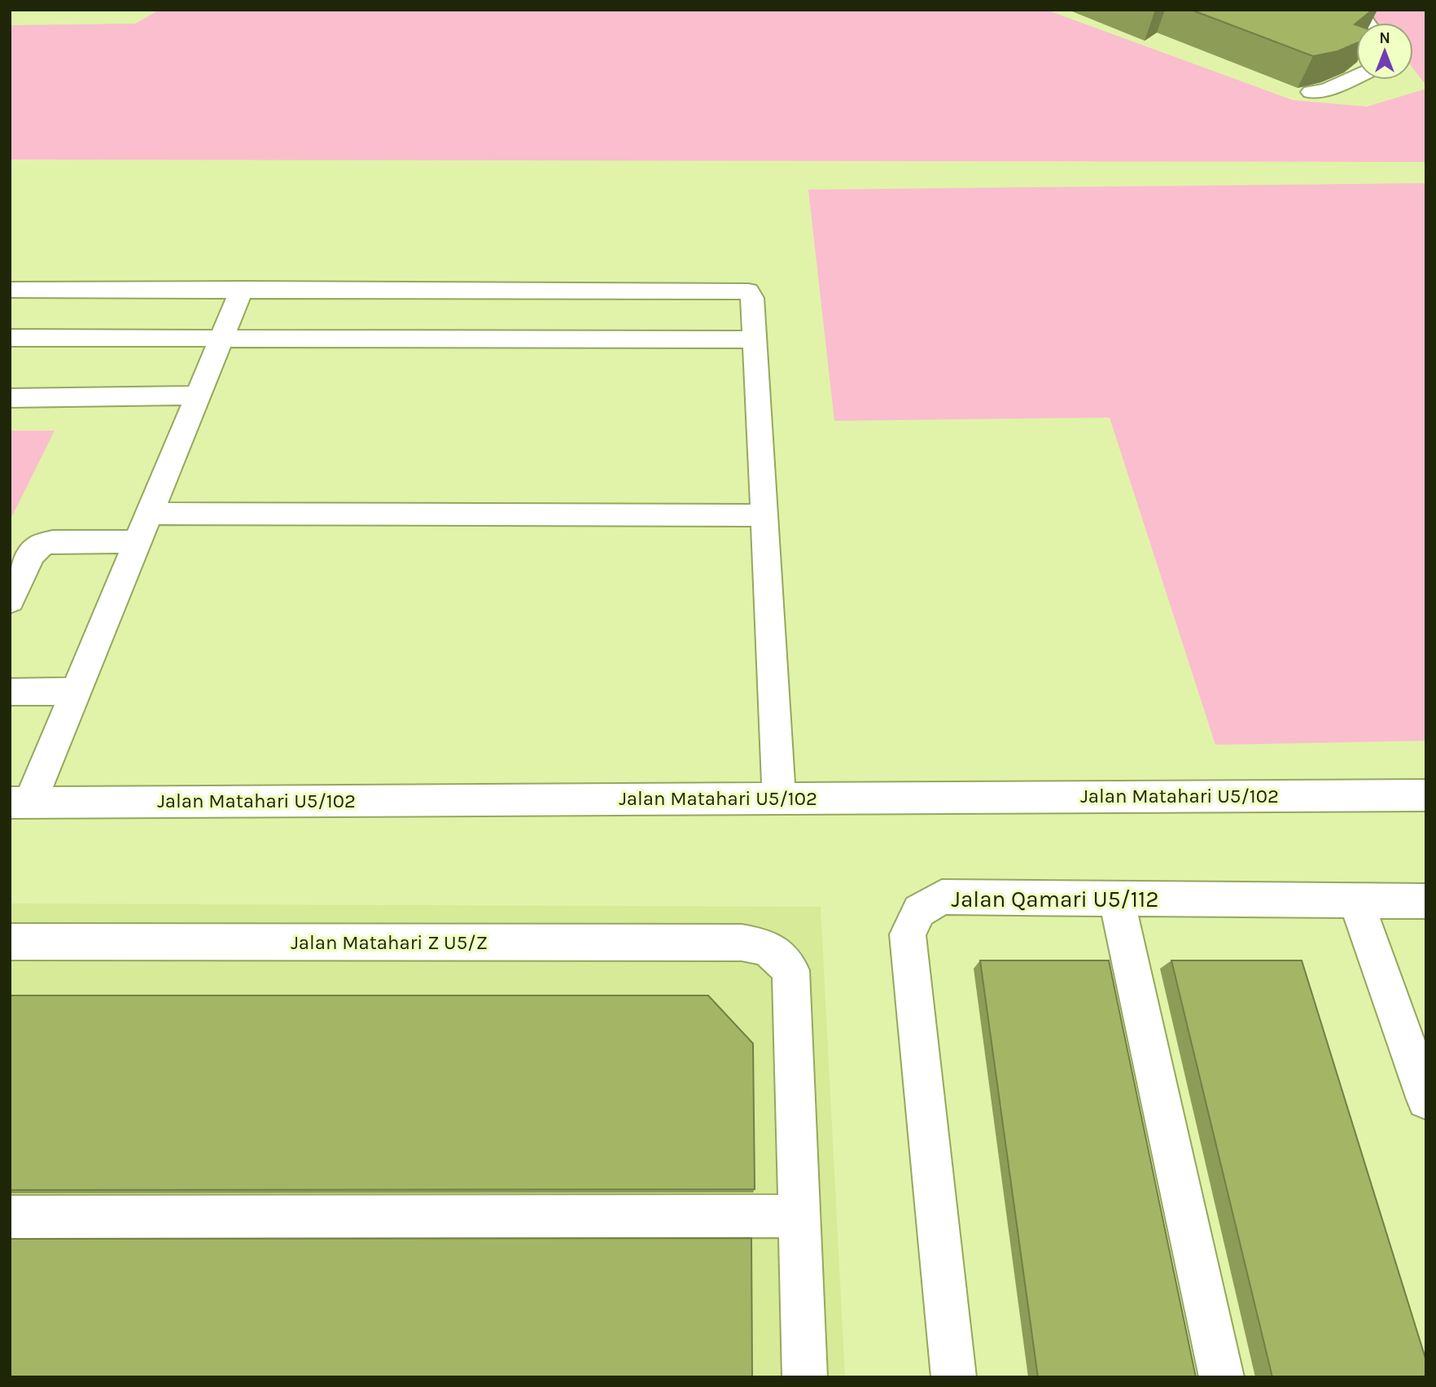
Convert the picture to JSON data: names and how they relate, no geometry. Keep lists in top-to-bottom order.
{
  "streets": {
    "street": ["Jalan Matahari U5/102", "Jalan Qamari U5/112", "Jalan Matahari Z U5/Z"]
  },
  "north": "top"
}
